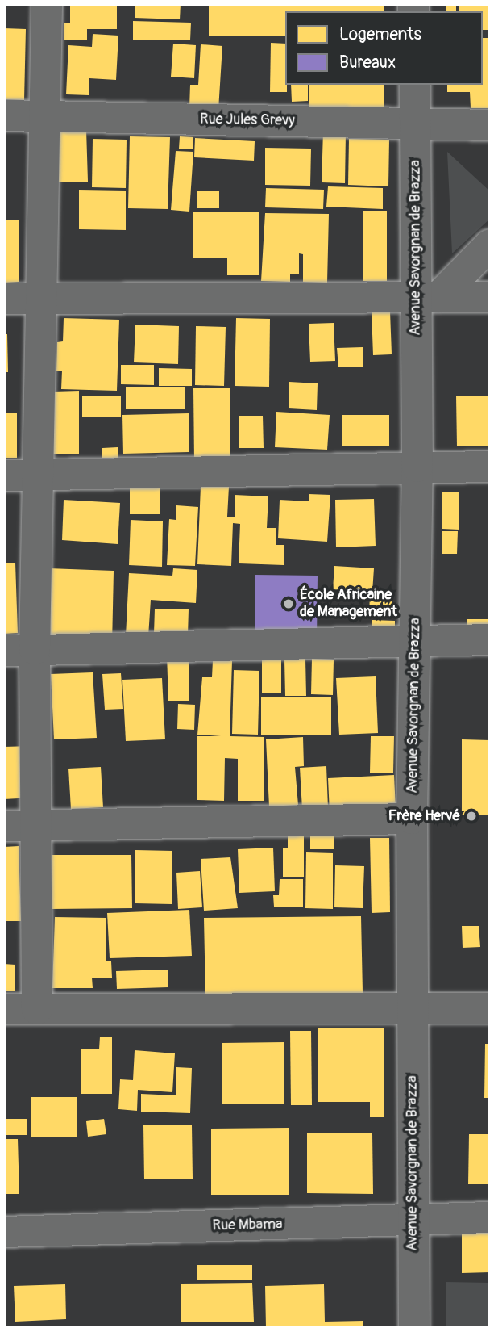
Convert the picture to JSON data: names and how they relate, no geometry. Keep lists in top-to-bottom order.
{
  "streets": {
    "street": ["Rue Jules Grevy", "Avenue Savorgnan de Brazza", "Rue Mbama"]
  },
  "crossings": [
    ["Rue Jules Grevy", "Avenue Savorgnan de Brazza"],
    ["Avenue Savorgnan de Brazza", "Rue Mbama"]
  ],
  "places": ["École Africaine de Management", "Frère Hervé"],
  "legend": ["Logements", "Bureaux"]
}
